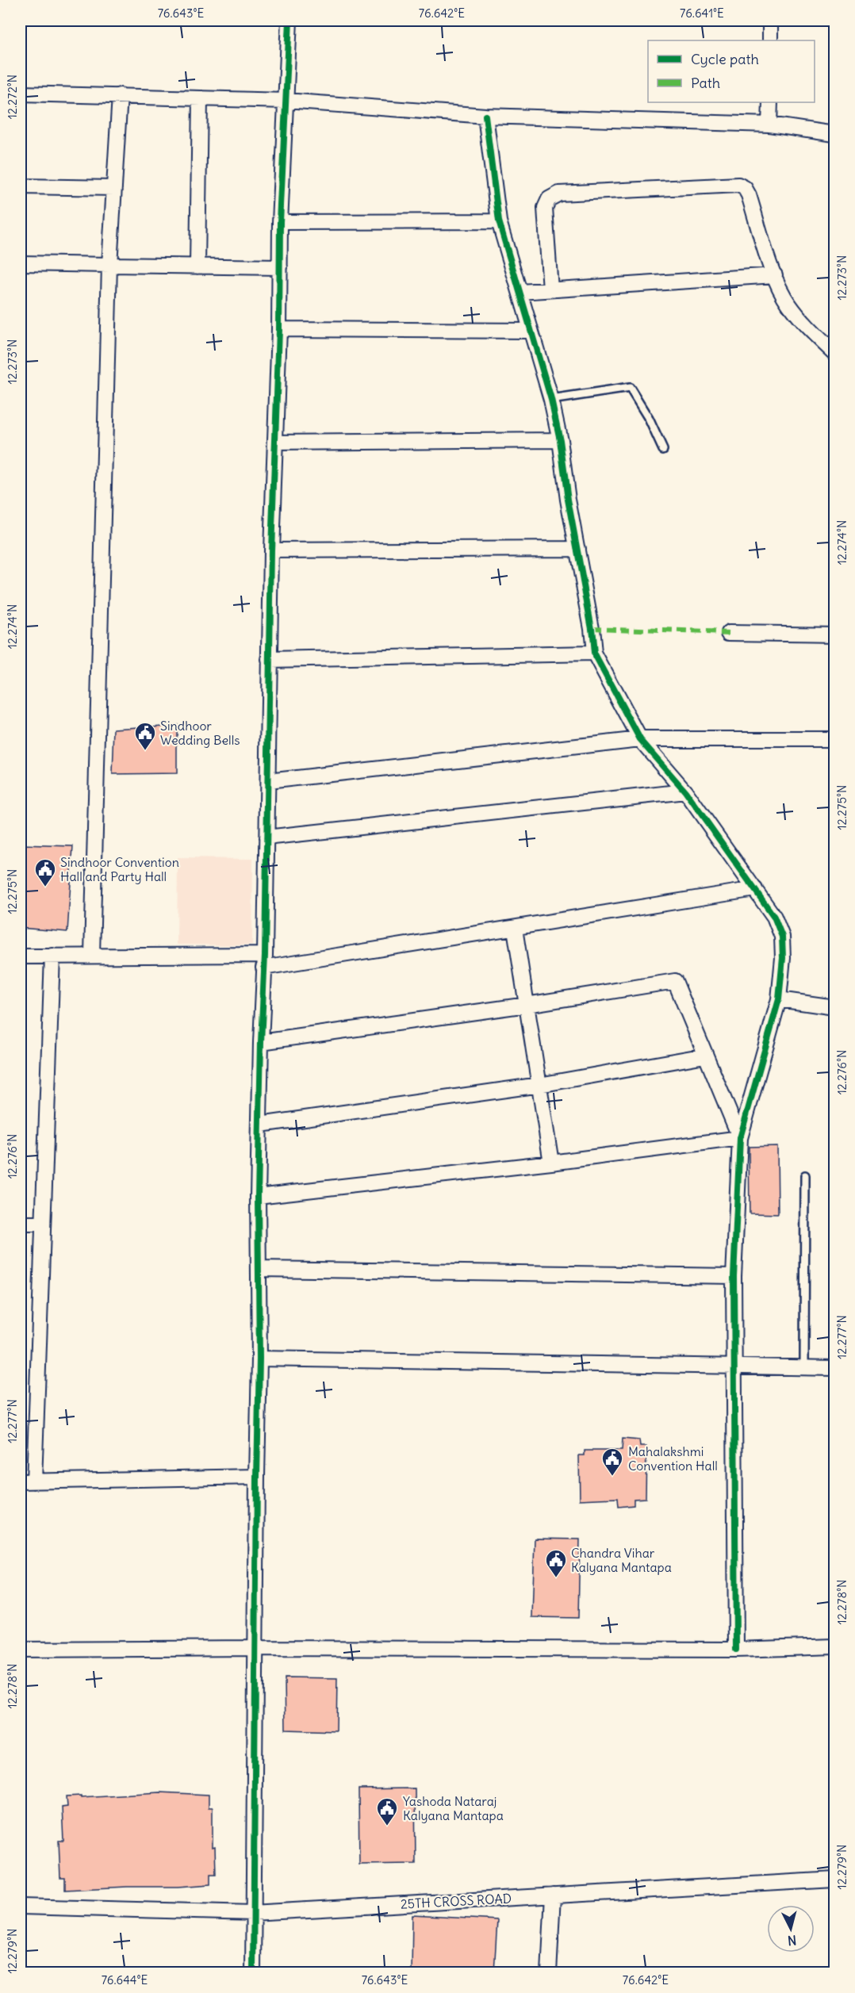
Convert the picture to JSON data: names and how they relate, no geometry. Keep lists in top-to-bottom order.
{
  "streets": {
    "street": ["25TH CROSS ROAD"]
  },
  "places": {
    "public building": [
      "Sindhoor Wedding Bells",
      "Sindhoor Convention Hall and Party Hall",
      "Mahalakshmi Convention Hall",
      "Chandra Vihar Kalyana Mantapa",
      "Yashoda Nataraj Kalyana Mantapa"
    ]
  },
  "legend": ["Cycle path", "Path"],
  "north": "bottom",
  "coordinates": [
    "76.643°E",
    "76.642°E",
    "76.641°E",
    "12.272°N",
    "12.273°N",
    "12.274°N",
    "12.275°N",
    "12.276°N",
    "12.277°N",
    "12.278°N",
    "12.279°N",
    "76.644°E"
  ]
}
